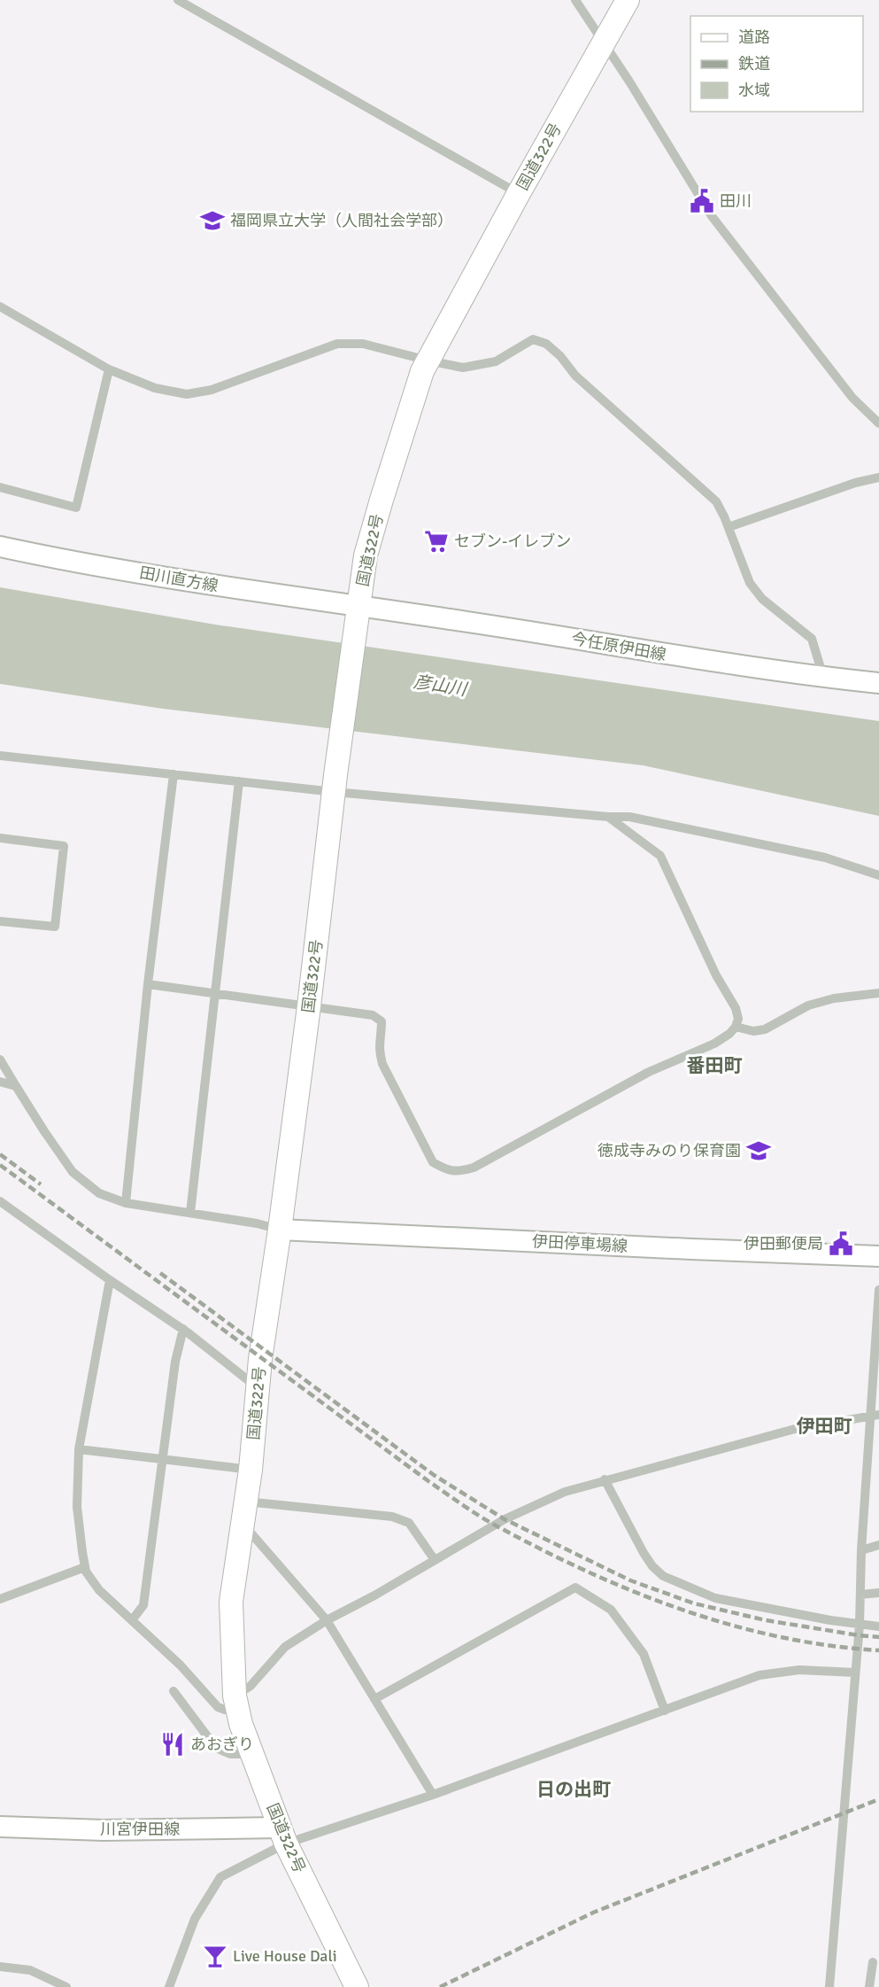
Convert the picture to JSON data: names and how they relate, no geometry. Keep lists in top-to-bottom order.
{
  "streets": {
    "highway": ["国道322号"],
    "main road": [
      "田川直方線",
      "今任原伊田線",
      "伊田停車場線",
      "川宮伊田線"
    ]
  },
  "crossings": [
    ["国道322号", "田川直方線"],
    ["国道322号", "今任原伊田線"],
    ["国道322号", "伊田停車場線"],
    ["国道322号", "川宮伊田線"],
    ["田川直方線", "今任原伊田線"]
  ],
  "districts": ["番田町", "伊田町", "日の出町"],
  "water": ["彦山川"],
  "places": {
    "public building": ["田川", "伊田郵便局"],
    "school or university": ["福岡県立大学（人間社会学部）", "徳成寺みのり保育園"],
    "supermarket": ["セブン-イレブン"],
    "restaurant": ["あおぎり"],
    "bar": ["Live House Dali"]
  },
  "legend": ["道路", "鉄道", "水域"]
}
